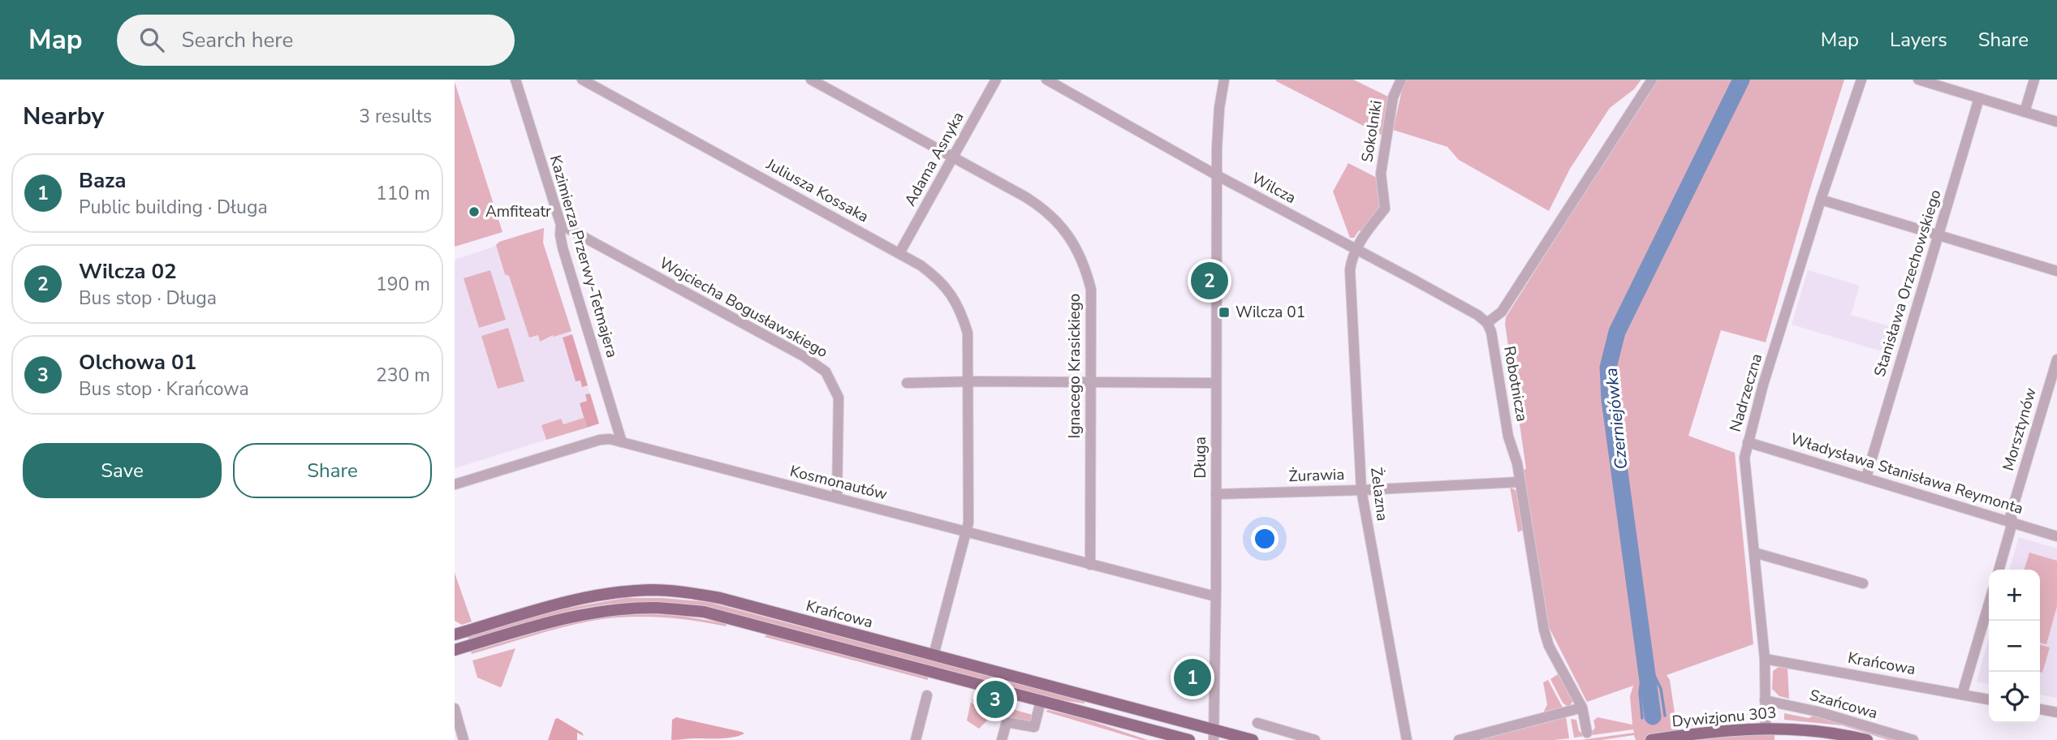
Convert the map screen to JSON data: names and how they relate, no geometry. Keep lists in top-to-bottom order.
{
  "streets": {
    "main road": ["Krańcowa", "Dywizjonu 303"],
    "street": [
      "Sokolniki",
      "Adama Asnyka",
      "Wilcza",
      "Juliusza Kossaka",
      "Kazimierza Przerwy-Tetmajera",
      "Stanisława Orzechowskiego",
      "Wojciecha Bogusławskiego",
      "Ignacego Krasickiego",
      "Robotnicza",
      "Nadrzeczna",
      "Morsztynów",
      "Długa",
      "Władysława Stanisława Reymonta",
      "Żurawia",
      "Kosmonautów",
      "Żelazna",
      "Szańcowa"
    ]
  },
  "crossings": [
    ["Sokolniki", "Wilcza"],
    ["Sokolniki", "Żelazna"],
    ["Adama Asnyka", "Juliusza Kossaka"],
    ["Adama Asnyka", "Ignacego Krasickiego"],
    ["Wilcza", "Robotnicza"],
    ["Wilcza", "Długa"],
    ["Wilcza", "Żelazna"],
    ["Juliusza Kossaka", "Kosmonautów"],
    ["Kazimierza Przerwy-Tetmajera", "Wojciecha Bogusławskiego"],
    ["Kazimierza Przerwy-Tetmajera", "Kosmonautów"],
    ["Stanisława Orzechowskiego", "Władysława Stanisława Reymonta"],
    ["Wojciecha Bogusławskiego", "Kosmonautów"],
    ["Ignacego Krasickiego", "Kosmonautów"],
    ["Robotnicza", "Żurawia"],
    ["Nadrzeczna", "Władysława Stanisława Reymonta"],
    ["Nadrzeczna", "Krańcowa"],
    ["Nadrzeczna", "Szańcowa"],
    ["Nadrzeczna", "Dywizjonu 303"],
    ["Morsztynów", "Władysława Stanisława Reymonta"],
    ["Długa", "Żurawia"],
    ["Długa", "Kosmonautów"],
    ["Długa", "Krańcowa"],
    ["Żurawia", "Żelazna"]
  ],
  "water": ["Czerniejówka"],
  "places": {
    "other": ["Amfiteatr"],
    "transit": ["Wilcza 01"]
  },
  "page": {
    "header": "Map",
    "search": "Search here",
    "nav": ["Map", "Layers", "Share"],
    "heading": ["Nearby", "3 results"],
    "list": [
      {
        "mark": "1",
        "name": "Baza",
        "note": "Public building · Długa",
        "value": "110 m"
      },
      {
        "mark": "2",
        "name": "Wilcza 02",
        "note": "Bus stop · Długa",
        "value": "190 m"
      },
      {
        "mark": "3",
        "name": "Olchowa 01",
        "note": "Bus stop · Krańcowa",
        "value": "230 m"
      }
    ],
    "pins": ["2", "1", "3"],
    "buttons": ["Save", "Share"],
    "map_buttons": ["+", "−"]
  }
}
